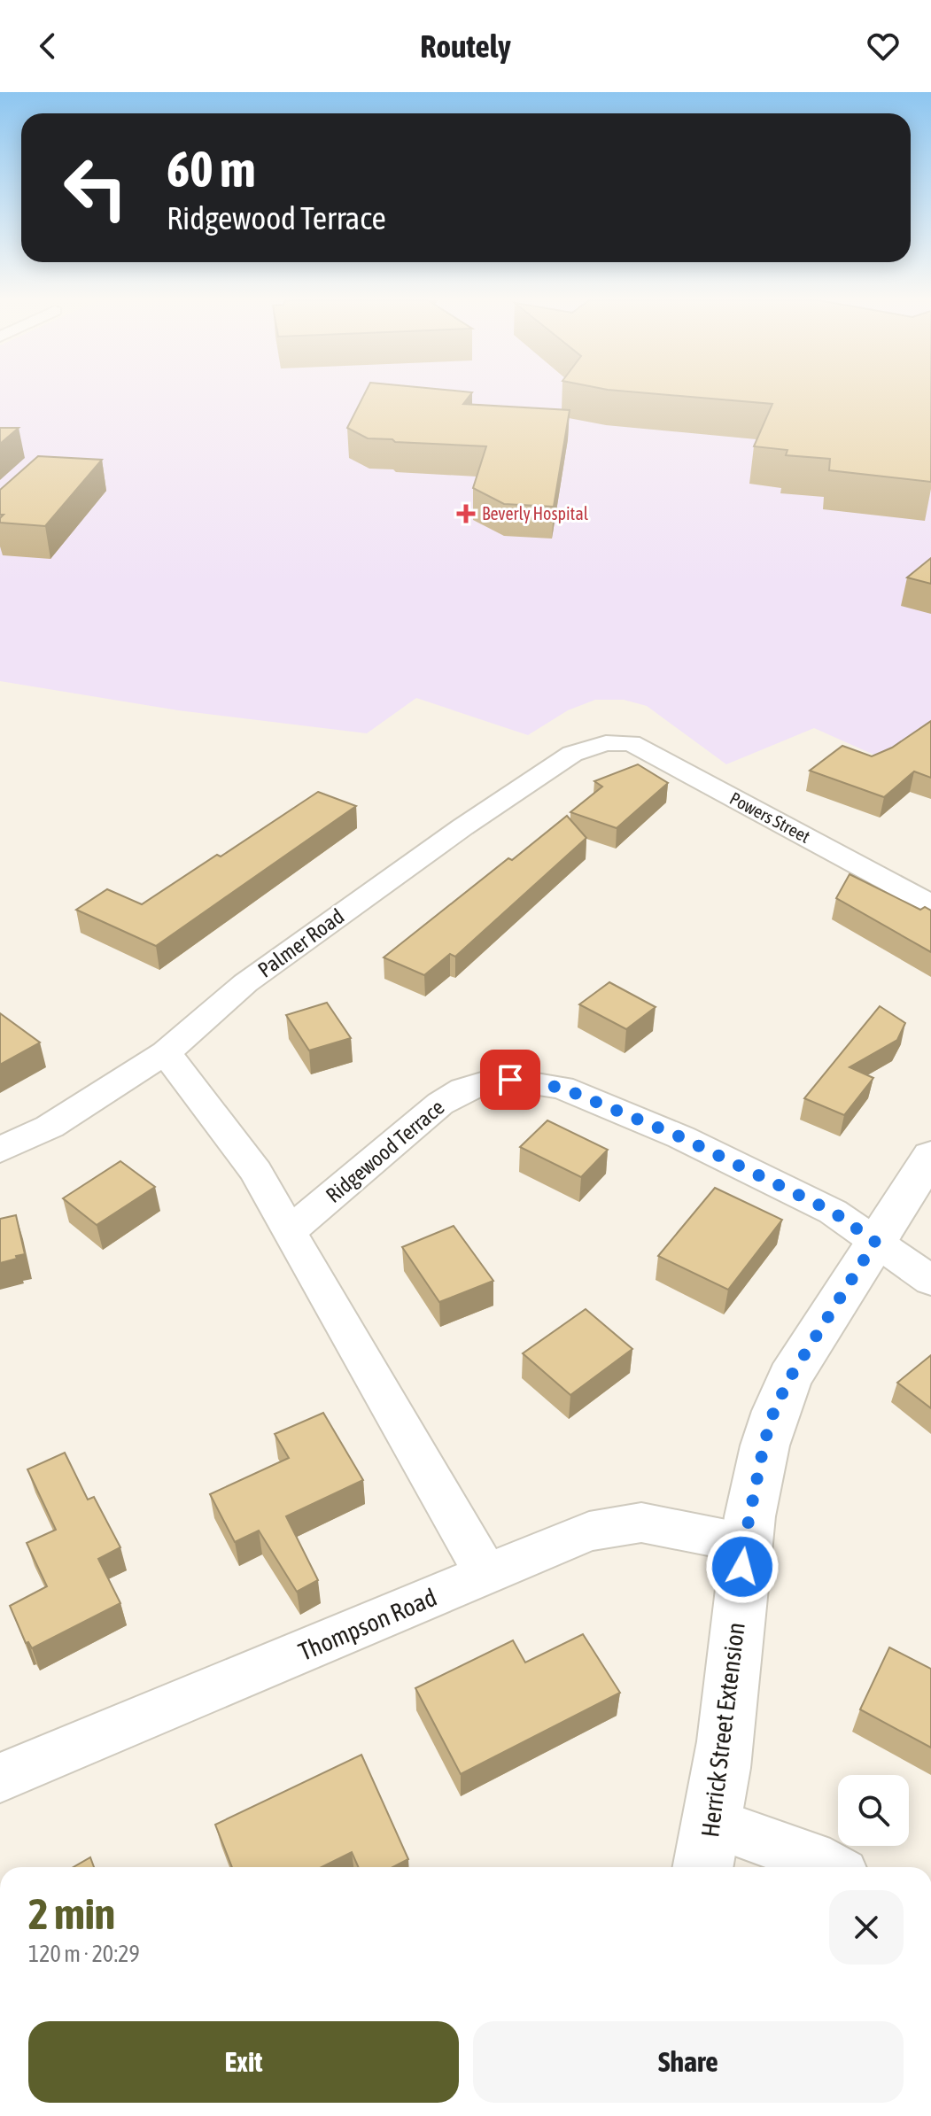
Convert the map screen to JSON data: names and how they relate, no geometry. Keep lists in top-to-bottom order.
{
  "streets": {
    "street": [
      "Powers Street",
      "Palmer Road",
      "Ridgewood Terrace",
      "Thompson Road",
      "Herrick Street Extension"
    ]
  },
  "crossings": [
    ["Powers Street", "Palmer Road"],
    ["Ridgewood Terrace", "Herrick Street Extension"],
    ["Thompson Road", "Herrick Street Extension"]
  ],
  "places": {
    "health": ["Beverly Hospital"]
  },
  "page": {
    "header": "Routely",
    "turn": ["60 m", "Ridgewood Terrace"],
    "heading": ["2 min", "120 m · 20:29"],
    "buttons": ["Exit", "Share"]
  }
}
